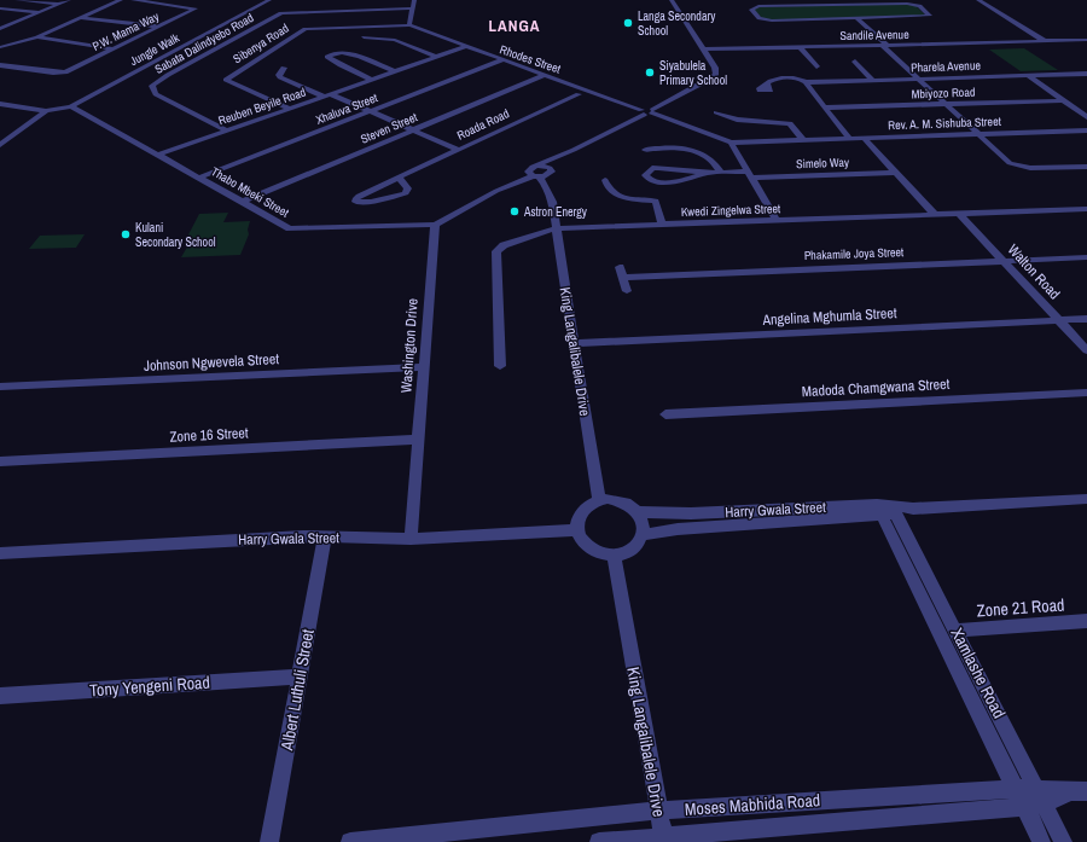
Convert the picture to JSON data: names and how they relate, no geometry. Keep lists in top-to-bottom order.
{
  "streets": {
    "street": [
      "P.W. Mama Way",
      "Sandile Avenue",
      "Sabata Dalindyebo Road",
      "Sibenya Road",
      "Jungle Walk",
      "Rhodes Street",
      "Pharela Avenue",
      "Mbiyozo Road",
      "Reuben Beyile Road",
      "Xhaluva Street",
      "Rev. A. M. Sishuba Street",
      "Roada Road",
      "Steven Street",
      "Simelo Way",
      "Thabo Mbeki Street",
      "Kwedi Zingelwa Street",
      "Phakamile Joya Street",
      "Walton Road",
      "Angelina Mghumla Street",
      "Washington Drive",
      "King Langalibalele Drive",
      "Johnson Ngwevela Street",
      "Madoda Chamgwana Street",
      "Zone 16 Street",
      "Harry Gwala Street",
      "Zone 21 Road",
      "Xamlashe Road",
      "Tony Yengeni Road",
      "Albert Luthuli Street",
      "Moses Mabhida Road"
    ]
  },
  "crossings": [
    ["Sabata Dalindyebo Road", "Reuben Beyile Road"],
    ["Sibenya Road", "Rhodes Street"],
    ["Sibenya Road", "Reuben Beyile Road"],
    ["Jungle Walk", "Thabo Mbeki Street"],
    ["Rhodes Street", "Reuben Beyile Road"],
    ["Rhodes Street", "Xhaluva Street"],
    ["Rhodes Street", "Steven Street"],
    ["Reuben Beyile Road", "Thabo Mbeki Street"],
    ["Xhaluva Street", "Thabo Mbeki Street"],
    ["Steven Street", "Thabo Mbeki Street"],
    ["Thabo Mbeki Street", "Washington Drive"],
    ["Kwedi Zingelwa Street", "Walton Road"],
    ["Kwedi Zingelwa Street", "King Langalibalele Drive"],
    ["Phakamile Joya Street", "Walton Road"],
    ["Walton Road", "Angelina Mghumla Street"],
    ["Angelina Mghumla Street", "King Langalibalele Drive"],
    ["Washington Drive", "Johnson Ngwevela Street"],
    ["Washington Drive", "Zone 16 Street"],
    ["Washington Drive", "Harry Gwala Street"],
    ["King Langalibalele Drive", "Harry Gwala Street"],
    ["King Langalibalele Drive", "Moses Mabhida Road"],
    ["Harry Gwala Street", "Xamlashe Road"],
    ["Harry Gwala Street", "Albert Luthuli Street"],
    ["Zone 21 Road", "Xamlashe Road"],
    ["Xamlashe Road", "Moses Mabhida Road"],
    ["Tony Yengeni Road", "Albert Luthuli Street"]
  ],
  "districts": ["LANGA"],
  "places": [
    "Langa Secondary School",
    "Siyabulela Primary School",
    "Astron Energy",
    "Kulani Secondary School"
  ]
}
